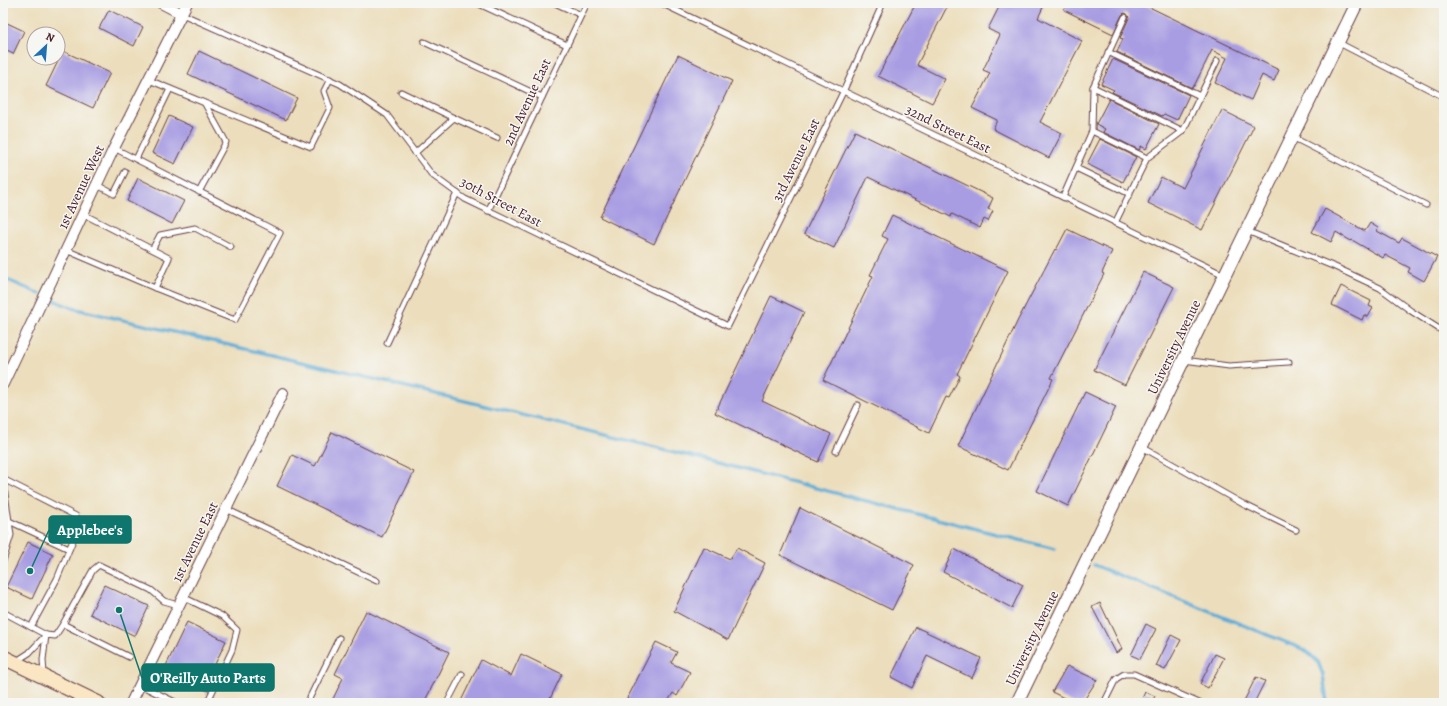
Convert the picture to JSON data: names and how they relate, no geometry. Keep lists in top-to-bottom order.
{
  "streets": {
    "street": ["1st Avenue West", "University Avenue", "1st Avenue East"],
    "lane": [
      "2nd Avenue East",
      "32nd Street East",
      "3rd Avenue East",
      "30th Street East"
    ]
  },
  "crossings": [
    ["2nd Avenue East", "30th Street East"],
    ["32nd Street East", "3rd Avenue East"],
    ["32nd Street East", "University Avenue"],
    ["3rd Avenue East", "30th Street East"],
    ["1st Avenue West", "30th Street East"]
  ],
  "places": ["Applebee's", "O'Reilly Auto Parts"],
  "north": "top right"
}
